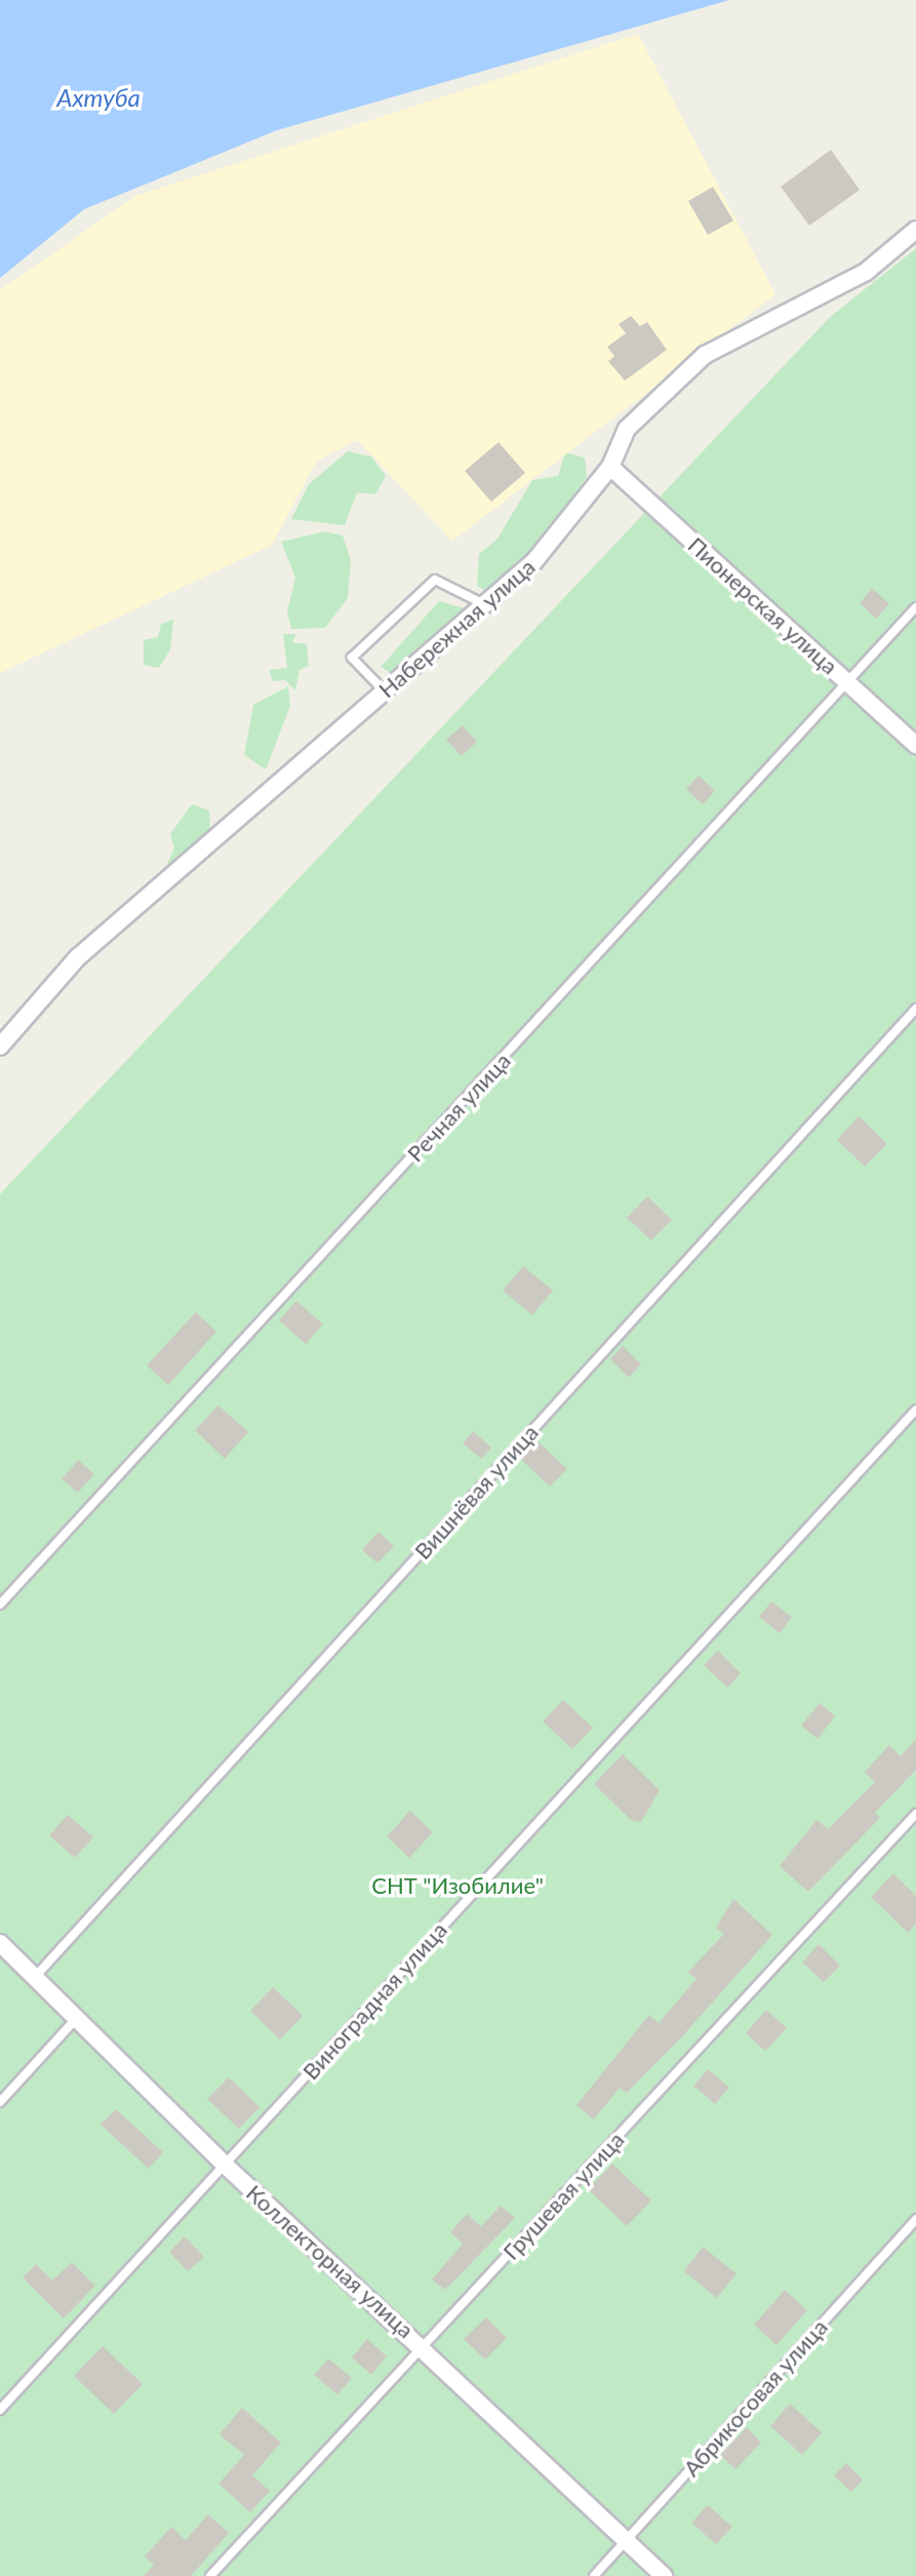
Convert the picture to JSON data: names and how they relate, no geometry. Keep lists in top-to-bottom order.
{
  "streets": {
    "street": ["Пионерская улица", "Набережная улица", "Коллекторная улица"],
    "lane": [
      "Речная улица",
      "Вишнёвая улица",
      "Виноградная улица",
      "Грушевая улица",
      "Абрикосовая улица"
    ]
  },
  "crossings": [
    ["Пионерская улица", "Набережная улица"],
    ["Пионерская улица", "Речная улица"],
    ["Вишнёвая улица", "Коллекторная улица"],
    ["Виноградная улица", "Коллекторная улица"],
    ["Грушевая улица", "Коллекторная улица"],
    ["Коллекторная улица", "Абрикосовая улица"]
  ],
  "water": ["Ахтуба"],
  "parks": ["СНТ \"Изобилие\""]
}
